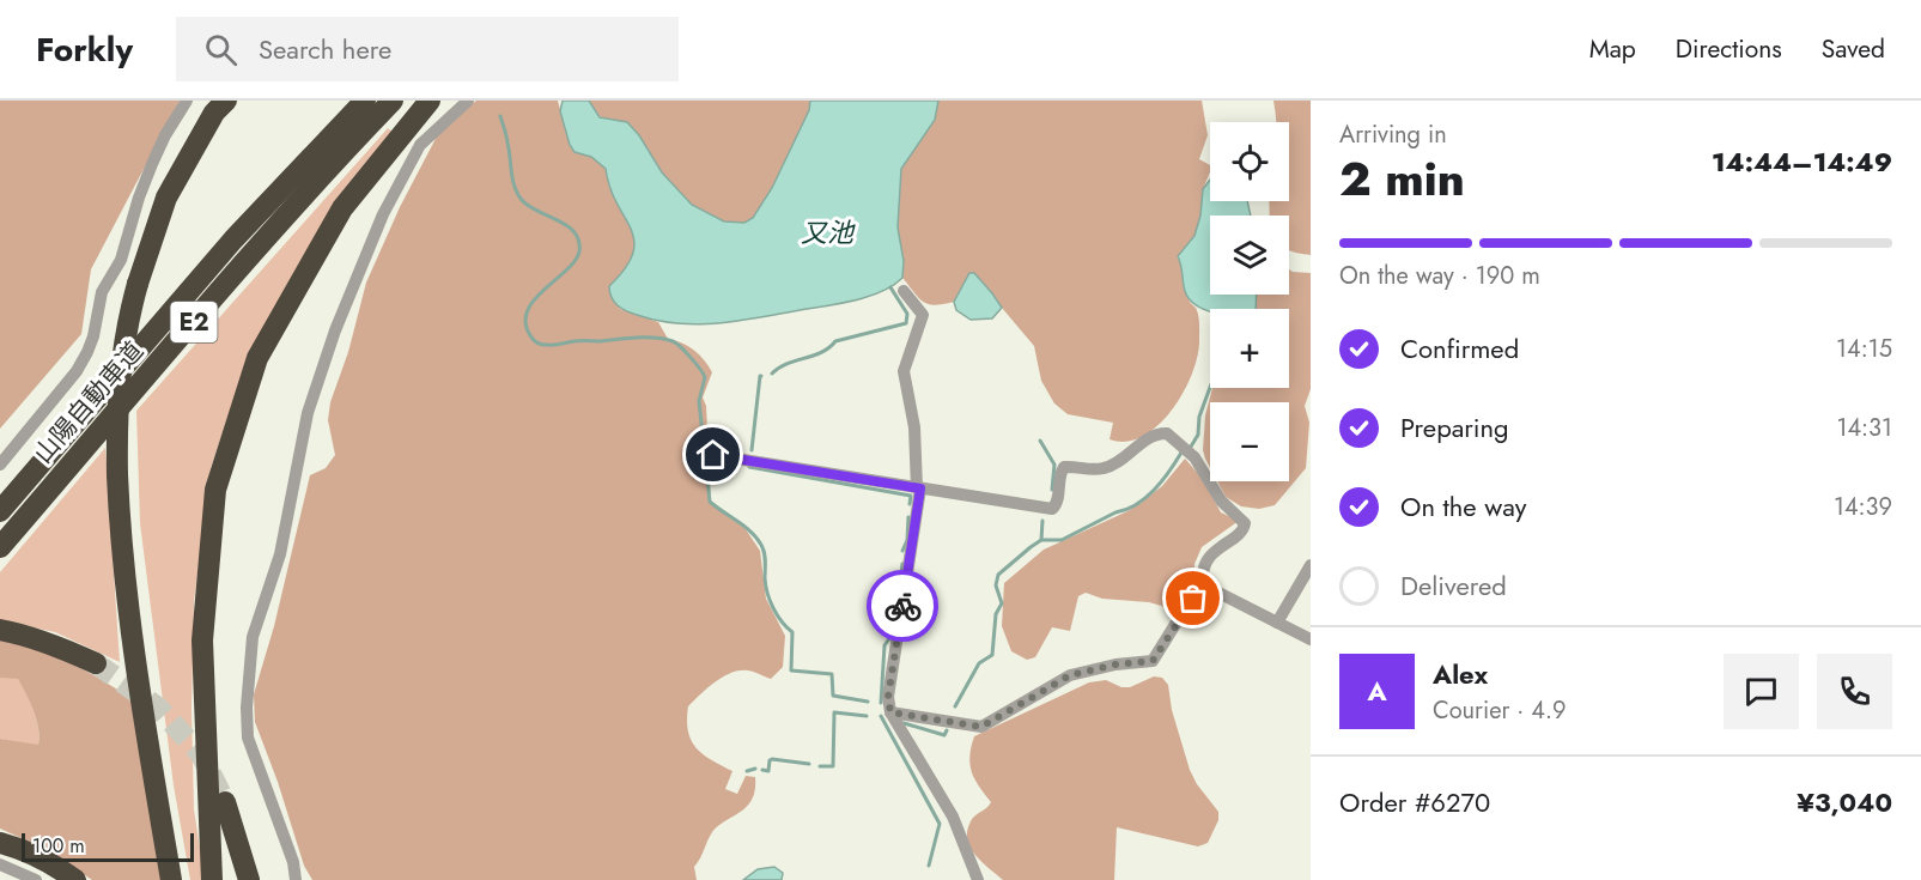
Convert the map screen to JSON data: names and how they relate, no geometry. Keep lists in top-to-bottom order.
{
  "streets": {
    "highway": ["E2", "山陽自動車道"]
  },
  "water": ["又池"],
  "scale_bar": "100 m",
  "page": {
    "header": "Forkly",
    "search": "Search here",
    "nav": ["Map", "Directions", "Saved"],
    "heading": ["2 min", "Arriving in", "14:44–14:49"],
    "panel": [
      "Alex",
      "Courier · 4.9",
      "Order #6270",
      "¥3,040"
    ],
    "map_buttons": ["+", "−"],
    "bar": "On the way · 190 m",
    "list": [
      ["Confirmed", "14:15"],
      ["Preparing", "14:31"],
      ["On the way", "14:39"],
      "Delivered"
    ],
    "round": "A",
    "scale": "100 m"
  }
}
